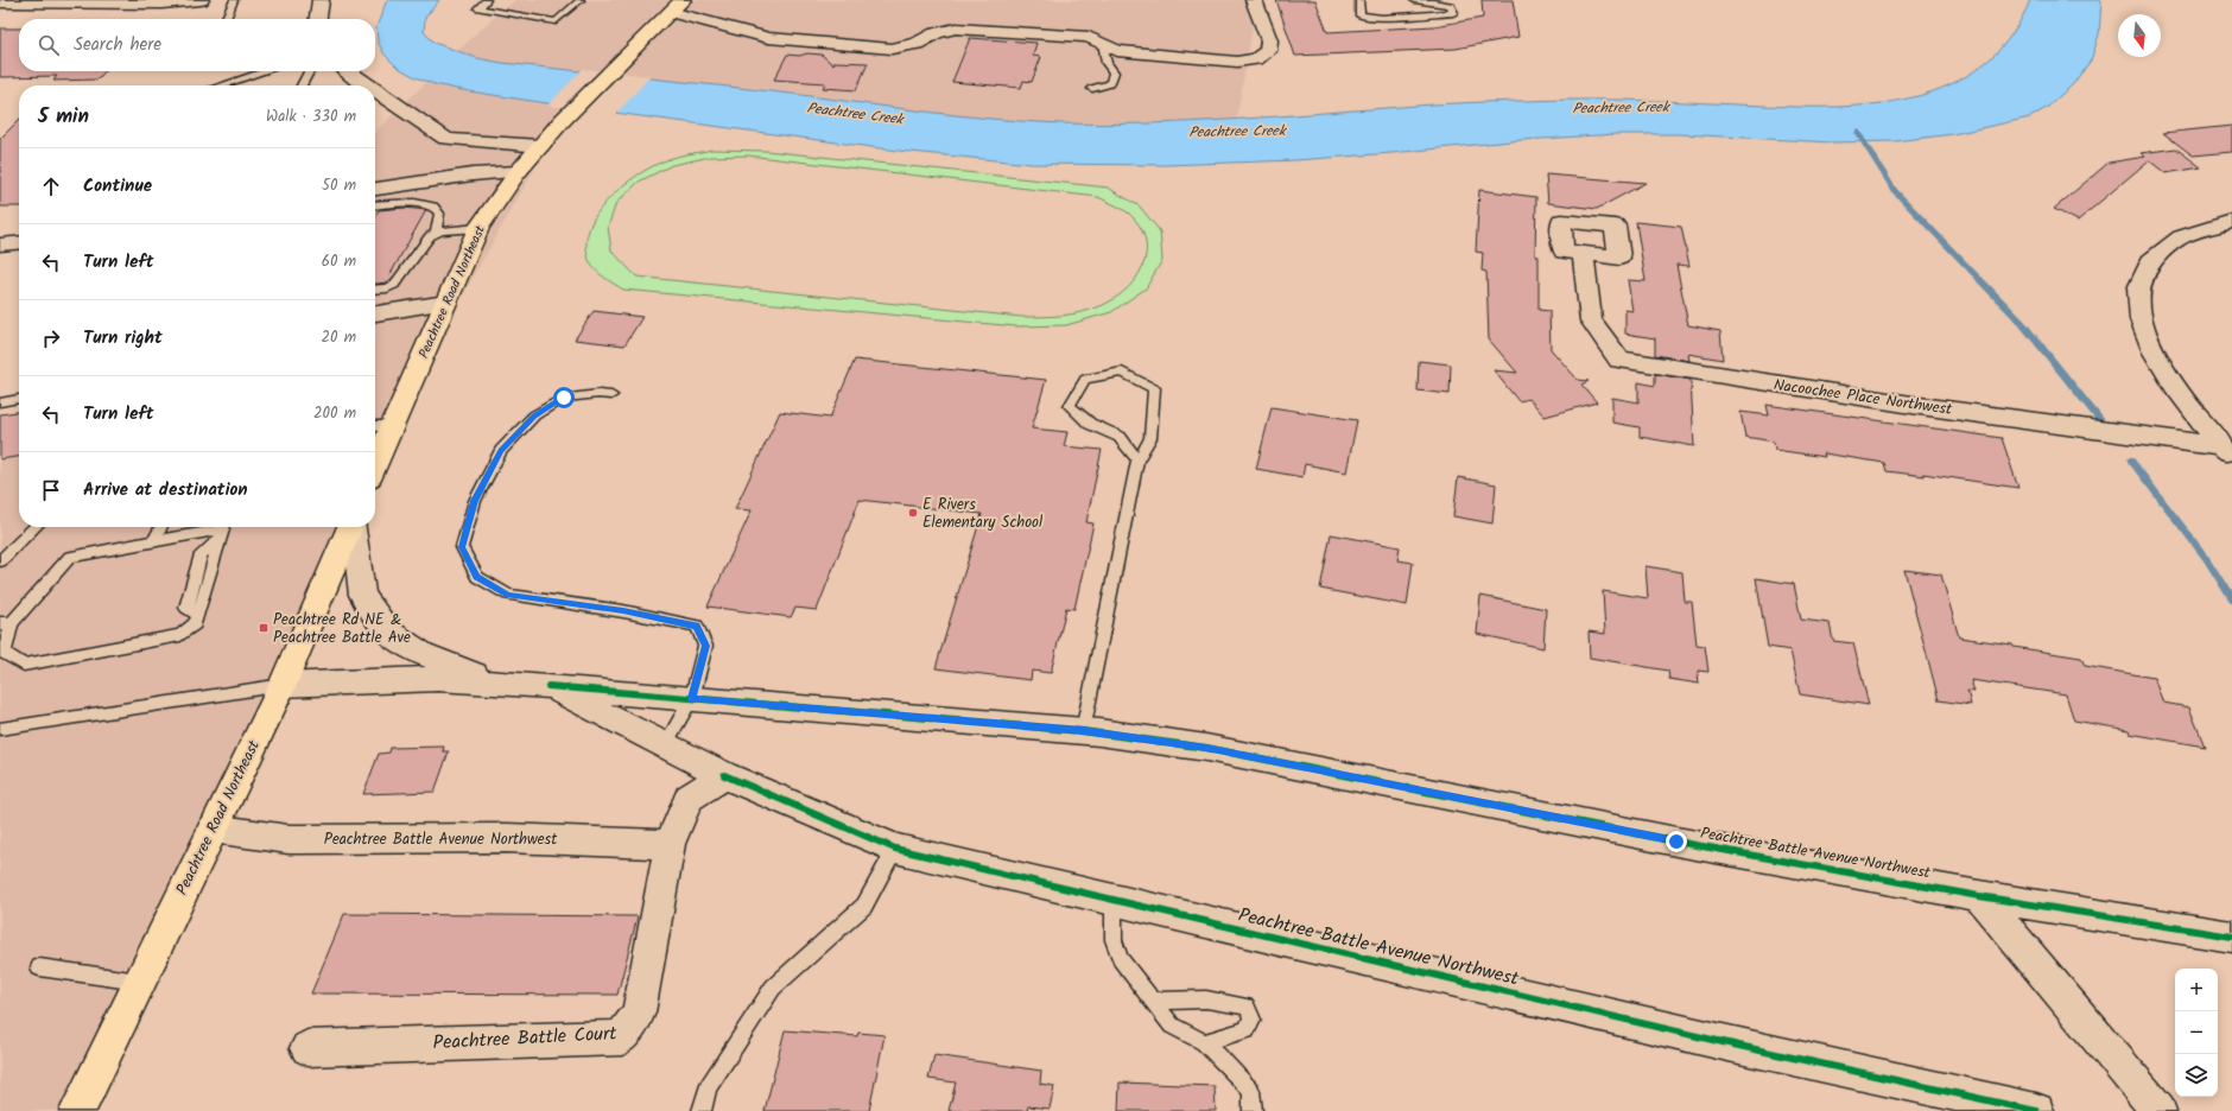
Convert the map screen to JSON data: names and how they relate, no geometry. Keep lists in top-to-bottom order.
{
  "streets": {
    "highway": ["Peachtree Road Northeast"],
    "street": ["Nacoochee Place Northwest", "Peachtree Battle Avenue Northwest", "Peachtree Battle Court"]
  },
  "crossings": [
    ["Peachtree Road Northeast", "Peachtree Battle Avenue Northwest"],
    ["Peachtree Battle Avenue Northwest", "Peachtree Battle Court"]
  ],
  "water": ["Peachtree Creek"],
  "places": {
    "other": ["E Rivers Elementary School"],
    "transit": ["Peachtree Rd NE & Peachtree Battle Ave"]
  },
  "north": "bottom",
  "page": {
    "search": "Search here",
    "heading": ["5 min", "Walk · 330 m"],
    "list": [
      ["Continue", "50 m"],
      ["Turn left", "60 m"],
      ["Turn right", "20 m"],
      ["Turn left", "200 m"],
      "Arrive at destination"
    ],
    "map_buttons": ["+", "−"]
  }
}
